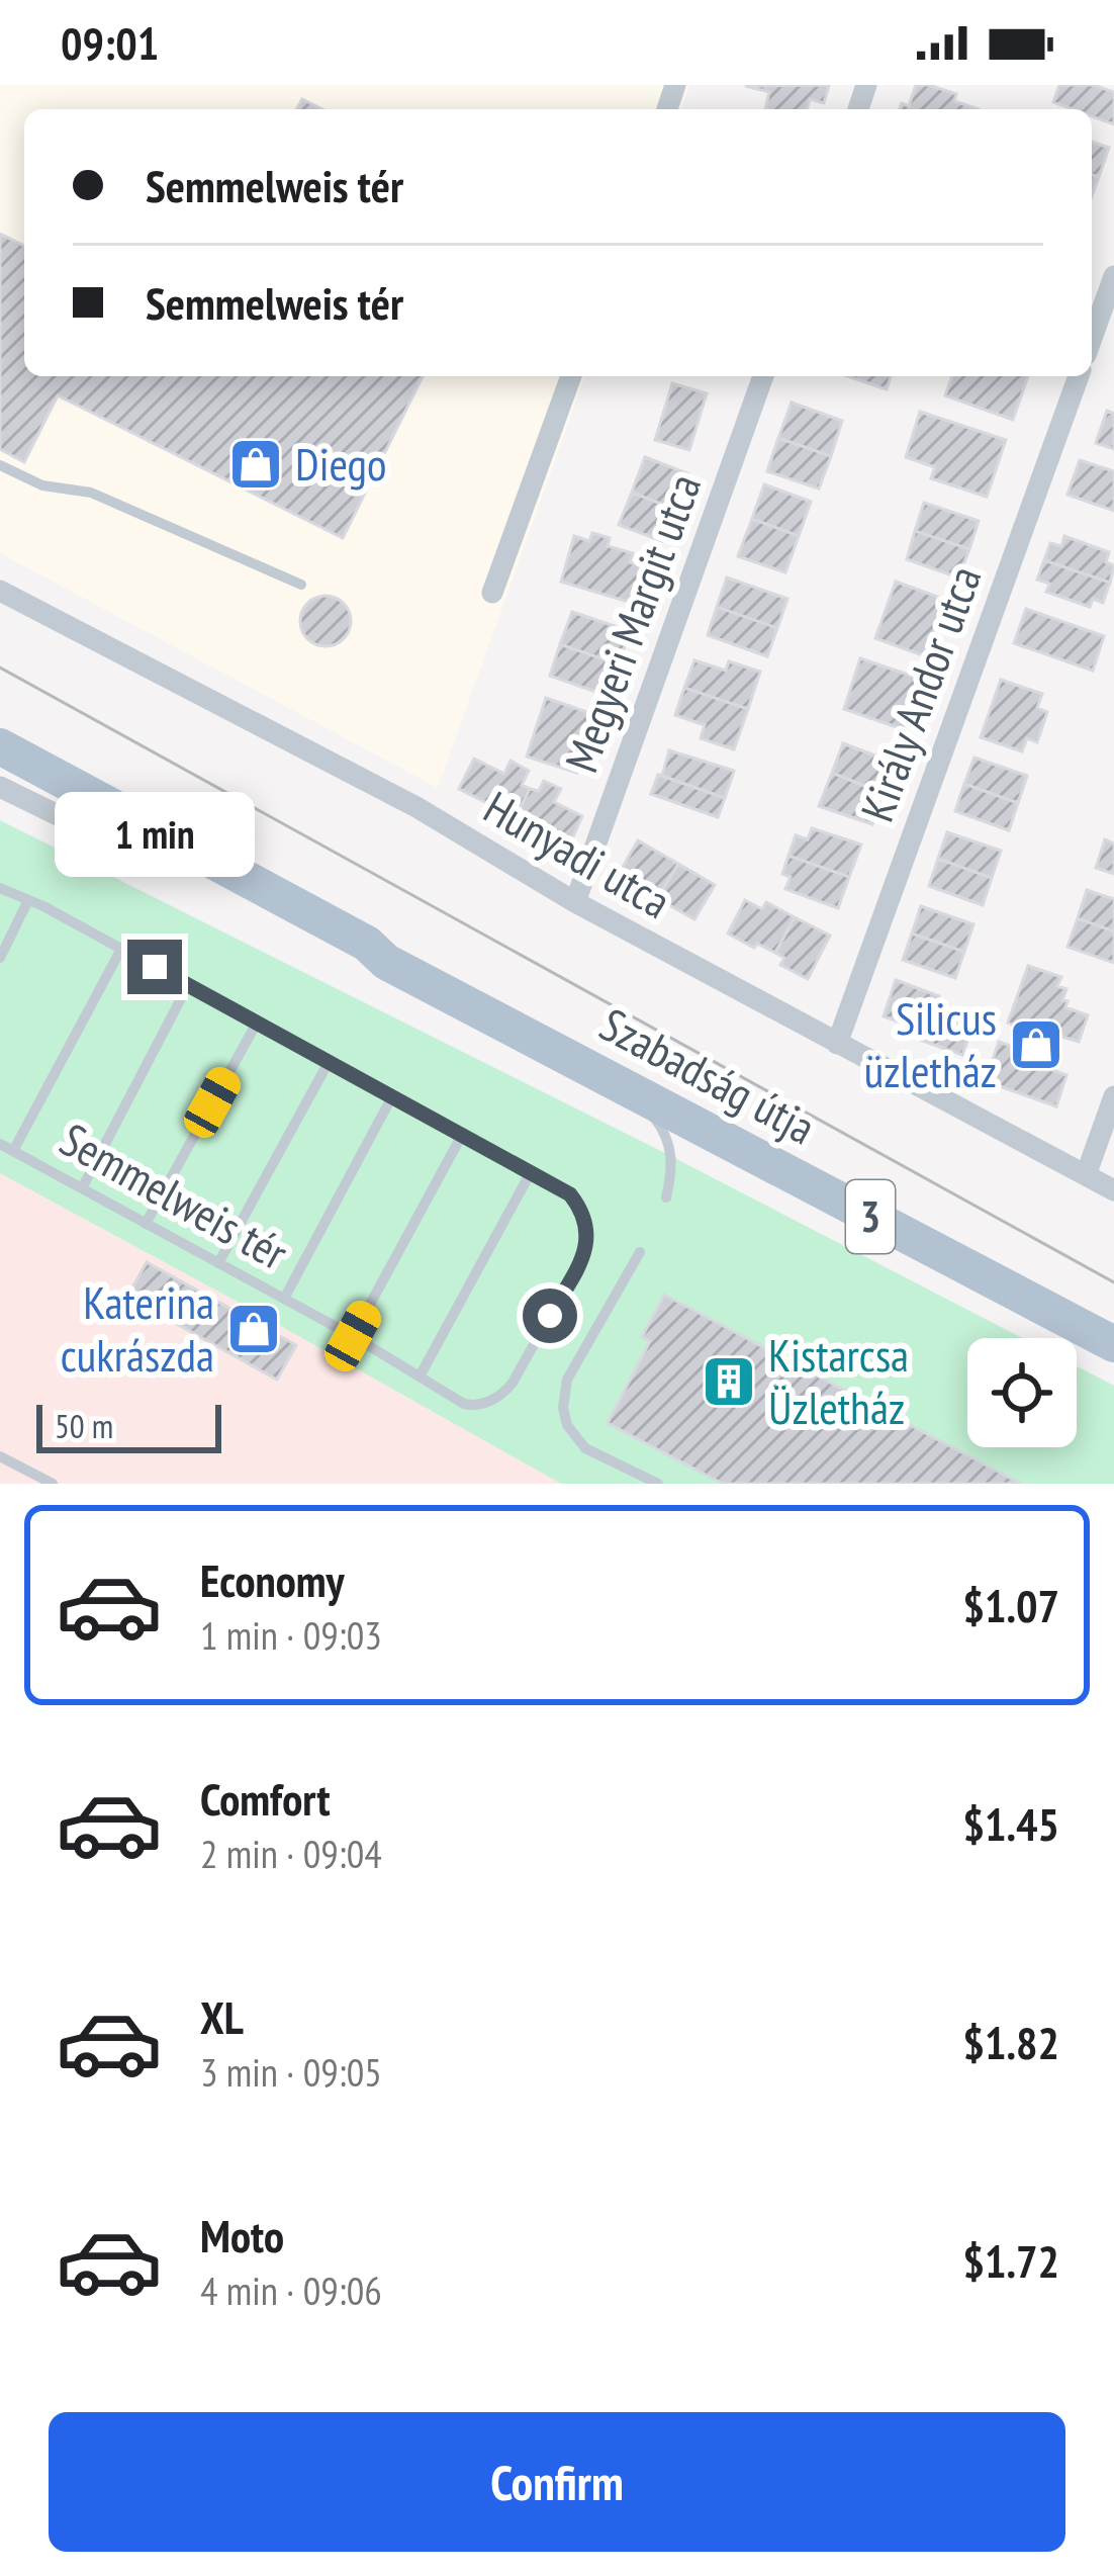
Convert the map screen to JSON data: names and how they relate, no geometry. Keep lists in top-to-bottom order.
{
  "streets": {
    "main road": ["Szabadság útja", "3"],
    "street": ["Megyeri Margit utca", "Király Andor utca", "Hunyadi utca"],
    "lane": ["Semmelweis tér"]
  },
  "crossings": [
    ["Megyeri Margit utca", "Hunyadi utca"],
    ["Király Andor utca", "Hunyadi utca"],
    ["Szabadság útja", "3"]
  ],
  "places": {
    "shop": ["Diego", "Silicus üzletház", "Katerina cukrászda"],
    "building": ["Kistarcsa Üzletház"]
  },
  "scale_bar": "50 m",
  "page": {
    "status": "09:01",
    "banner": ["Semmelweis tér", "Semmelweis tér"],
    "bubble": "1 min",
    "scale": "50 m",
    "list": [
      {
        "name": "Economy",
        "note": "1 min · 09:03",
        "value": "$1.07"
      },
      {
        "name": "Comfort",
        "note": "2 min · 09:04",
        "value": "$1.45"
      },
      {
        "name": "XL",
        "note": "3 min · 09:05",
        "value": "$1.82"
      },
      {
        "name": "Moto",
        "note": "4 min · 09:06",
        "value": "$1.72"
      }
    ],
    "buttons": "Confirm"
  }
}
